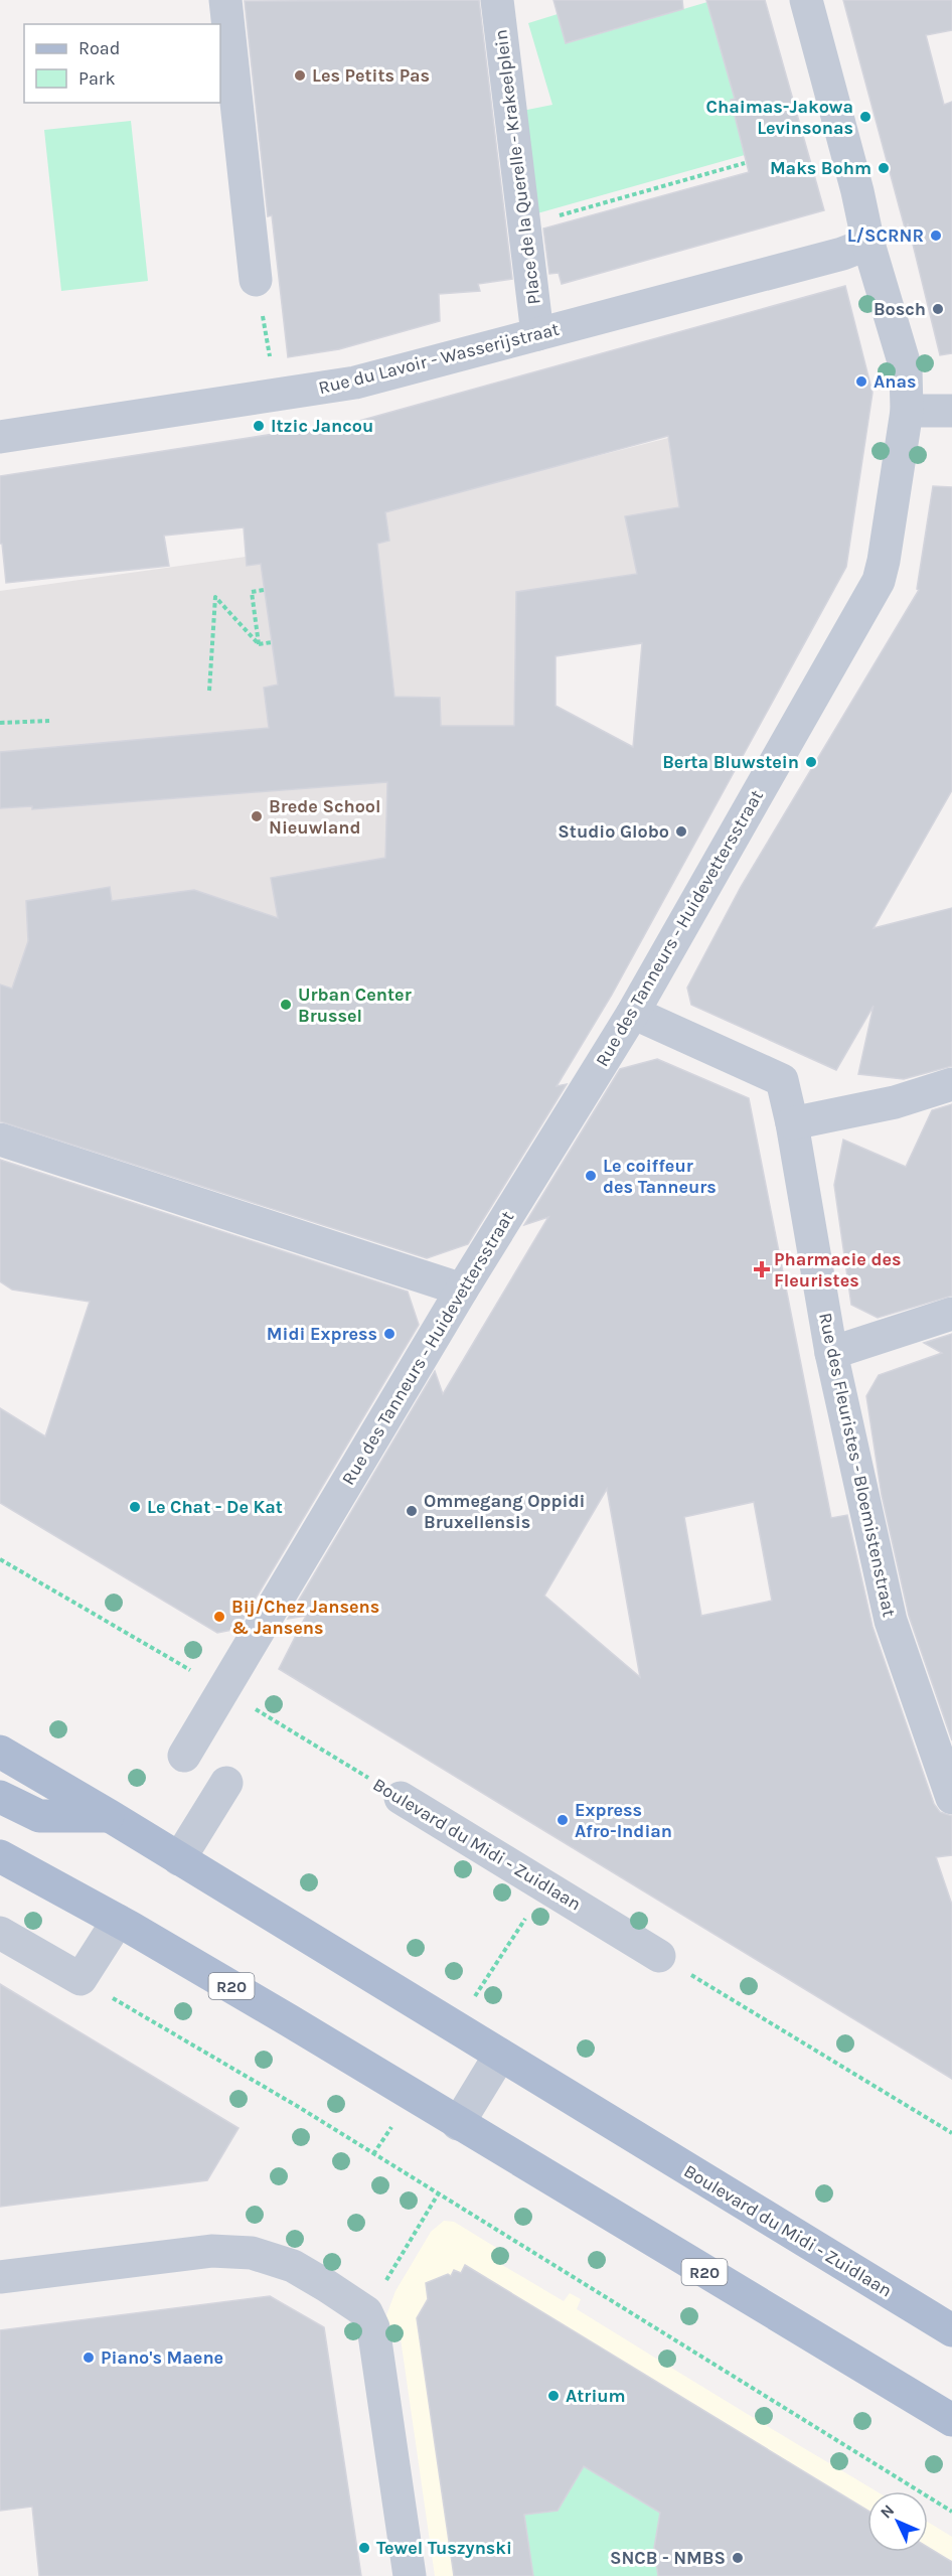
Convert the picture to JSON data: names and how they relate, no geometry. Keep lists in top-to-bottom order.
{
  "streets": {
    "main road": ["Boulevard du Midi - Zuidlaan", "R20"],
    "street": [
      "Place de la Querelle - Krakeelplein",
      "Rue du Lavoir - Wasserijstraat",
      "Rue des Tanneurs - Huidevettersstraat",
      "Rue des Fleuristes - Bloemistenstraat"
    ]
  },
  "crossings": [
    ["Place de la Querelle - Krakeelplein", "Rue du Lavoir - Wasserijstraat"],
    ["Rue du Lavoir - Wasserijstraat", "Rue des Tanneurs - Huidevettersstraat"],
    ["Rue des Tanneurs - Huidevettersstraat", "Rue des Fleuristes - Bloemistenstraat"],
    ["Rue des Tanneurs - Huidevettersstraat", "Boulevard du Midi - Zuidlaan"]
  ],
  "places": {
    "other": [
      "Les Petits Pas",
      "Chaimas-Jakowa Levinsonas",
      "Maks Bohm",
      "L/SCRNR",
      "Bosch",
      "Anas",
      "Itzic Jancou",
      "Berta Bluwstein",
      "Brede School Nieuwland",
      "Studio Globo",
      "Urban Center Brussel",
      "Le coiffeur des Tanneurs",
      "Midi Express",
      "Le Chat - De Kat",
      "Ommegang Oppidi Bruxellensis",
      "Bij/Chez Jansens & Jansens",
      "Express Afro-Indian",
      "Piano's Maene",
      "Atrium",
      "Tewel Tuszynski",
      "SNCB - NMBS"
    ],
    "health": ["Pharmacie des Fleuristes"]
  },
  "legend": ["Road", "Park"],
  "north": "top left"
}
